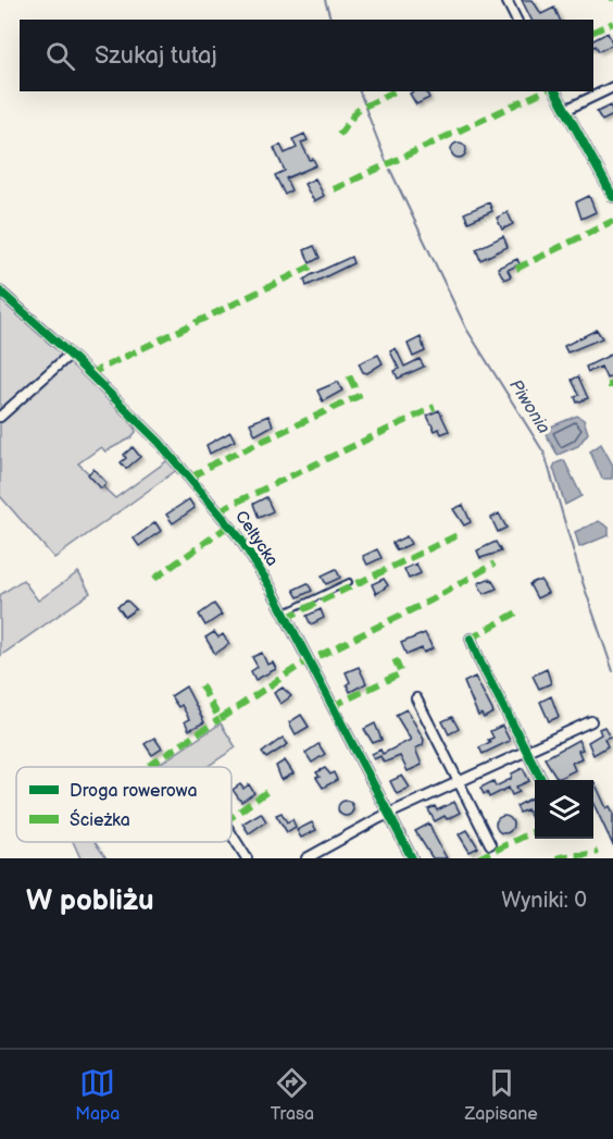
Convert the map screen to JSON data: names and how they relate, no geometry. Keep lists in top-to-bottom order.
{
  "streets": {
    "street": ["Celtycka"]
  },
  "water": ["Piwonia"],
  "legend": ["Droga rowerowa", "Ścieżka"],
  "page": {
    "search": "Szukaj tutaj",
    "heading": ["W pobliżu", "Wyniki: 0"],
    "nav": ["Mapa", "Trasa", "Zapisane"]
  }
}
